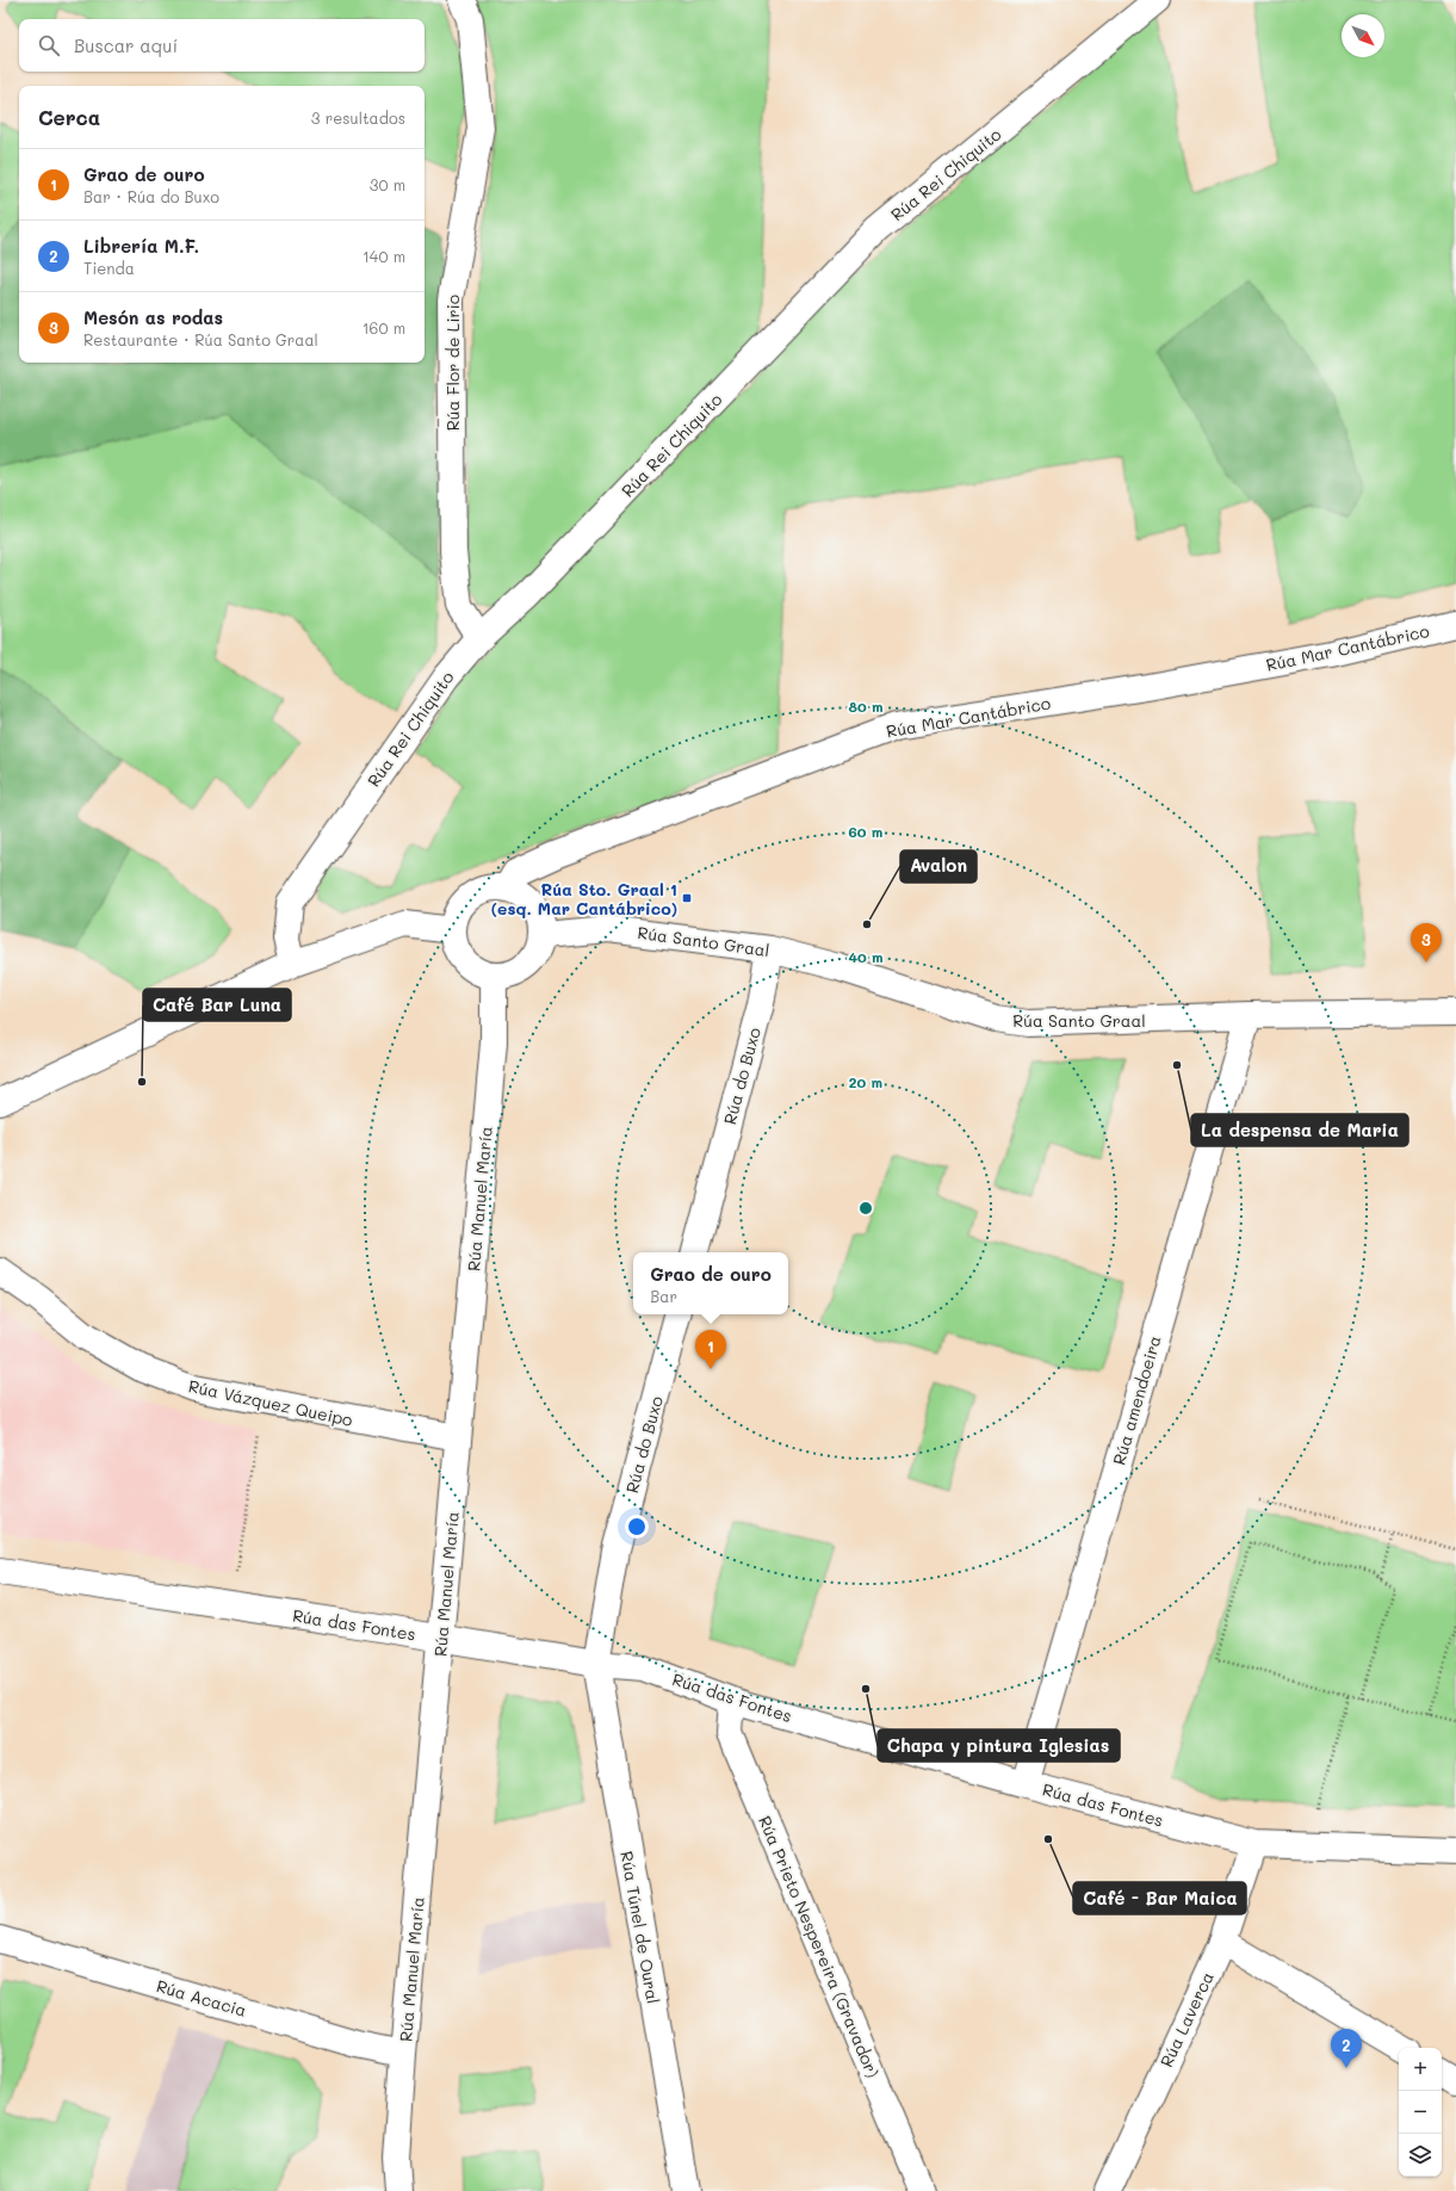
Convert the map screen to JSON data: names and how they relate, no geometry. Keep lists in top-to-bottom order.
{
  "streets": {
    "street": [
      "Rúa Rei Chiquito",
      "Rúa Flor de Lirio",
      "Rúa Mar Cantábrico",
      "Rúa Santo Graal",
      "Rúa do Buxo",
      "Rúa Manuel María",
      "Rúa amendoeira",
      "Rúa Vázquez Queipo",
      "Rúa das Fontes",
      "Rúa Túnel de Oural",
      "Rúa Prieto Nespereira (Gravador)",
      "Rúa Acacia",
      "Rúa Laverca"
    ]
  },
  "crossings": [
    ["Rúa Rei Chiquito", "Rúa Flor de Lirio"],
    ["Rúa Mar Cantábrico", "Rúa Santo Graal"],
    ["Rúa Mar Cantábrico", "Rúa Manuel María"],
    ["Rúa Santo Graal", "Rúa do Buxo"],
    ["Rúa Santo Graal", "Rúa Manuel María"],
    ["Rúa Santo Graal", "Rúa amendoeira"],
    ["Rúa do Buxo", "Rúa das Fontes"],
    ["Rúa do Buxo", "Rúa Túnel de Oural"],
    ["Rúa Manuel María", "Rúa Vázquez Queipo"],
    ["Rúa Manuel María", "Rúa das Fontes"],
    ["Rúa Manuel María", "Rúa Acacia"],
    ["Rúa amendoeira", "Rúa das Fontes"],
    ["Rúa das Fontes", "Rúa Túnel de Oural"],
    ["Rúa das Fontes", "Rúa Prieto Nespereira (Gravador)"],
    ["Rúa das Fontes", "Rúa Laverca"]
  ],
  "places": {
    "transit": ["Rúa Sto. Graal 1 (esq. Mar Cantábrico)"],
    "other": [
      "Avalon",
      "La despensa de Maria",
      "Café Bar Luna",
      "Chapa y pintura Iglesias",
      "Café - Bar Maica"
    ]
  },
  "north": "bottom right",
  "page": {
    "search": "Buscar aquí",
    "heading": ["Cerca", "3 resultados"],
    "list": [
      {
        "mark": "1",
        "name": "Grao de ouro",
        "note": "Bar · Rúa do Buxo",
        "value": "30 m"
      },
      {
        "mark": "2",
        "name": "Librería M.F.",
        "note": "Tienda",
        "value": "140 m"
      },
      {
        "mark": "3",
        "name": "Mesón as rodas",
        "note": "Restaurante · Rúa Santo Graal",
        "value": "160 m"
      }
    ],
    "pins": ["3", "1", "2"],
    "popup": ["Grao de ouro", "Bar"],
    "map_buttons": ["+", "−"]
  },
  "rings": [
    "80 m",
    "60 m",
    "40 m",
    "20 m"
  ]
}
